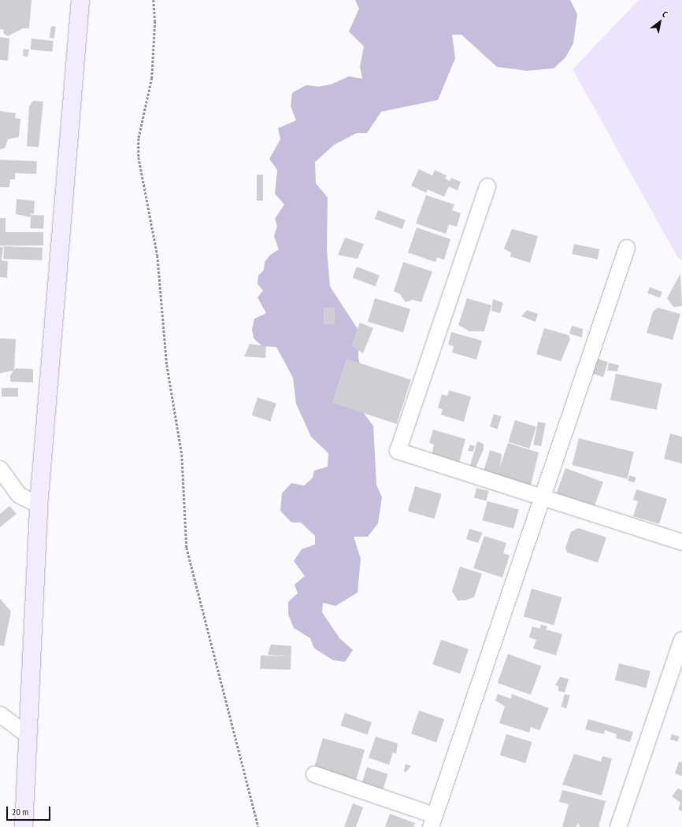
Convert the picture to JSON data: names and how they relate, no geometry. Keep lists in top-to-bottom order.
{
  "scale_bar": "20 m",
  "north": "top right"
}
